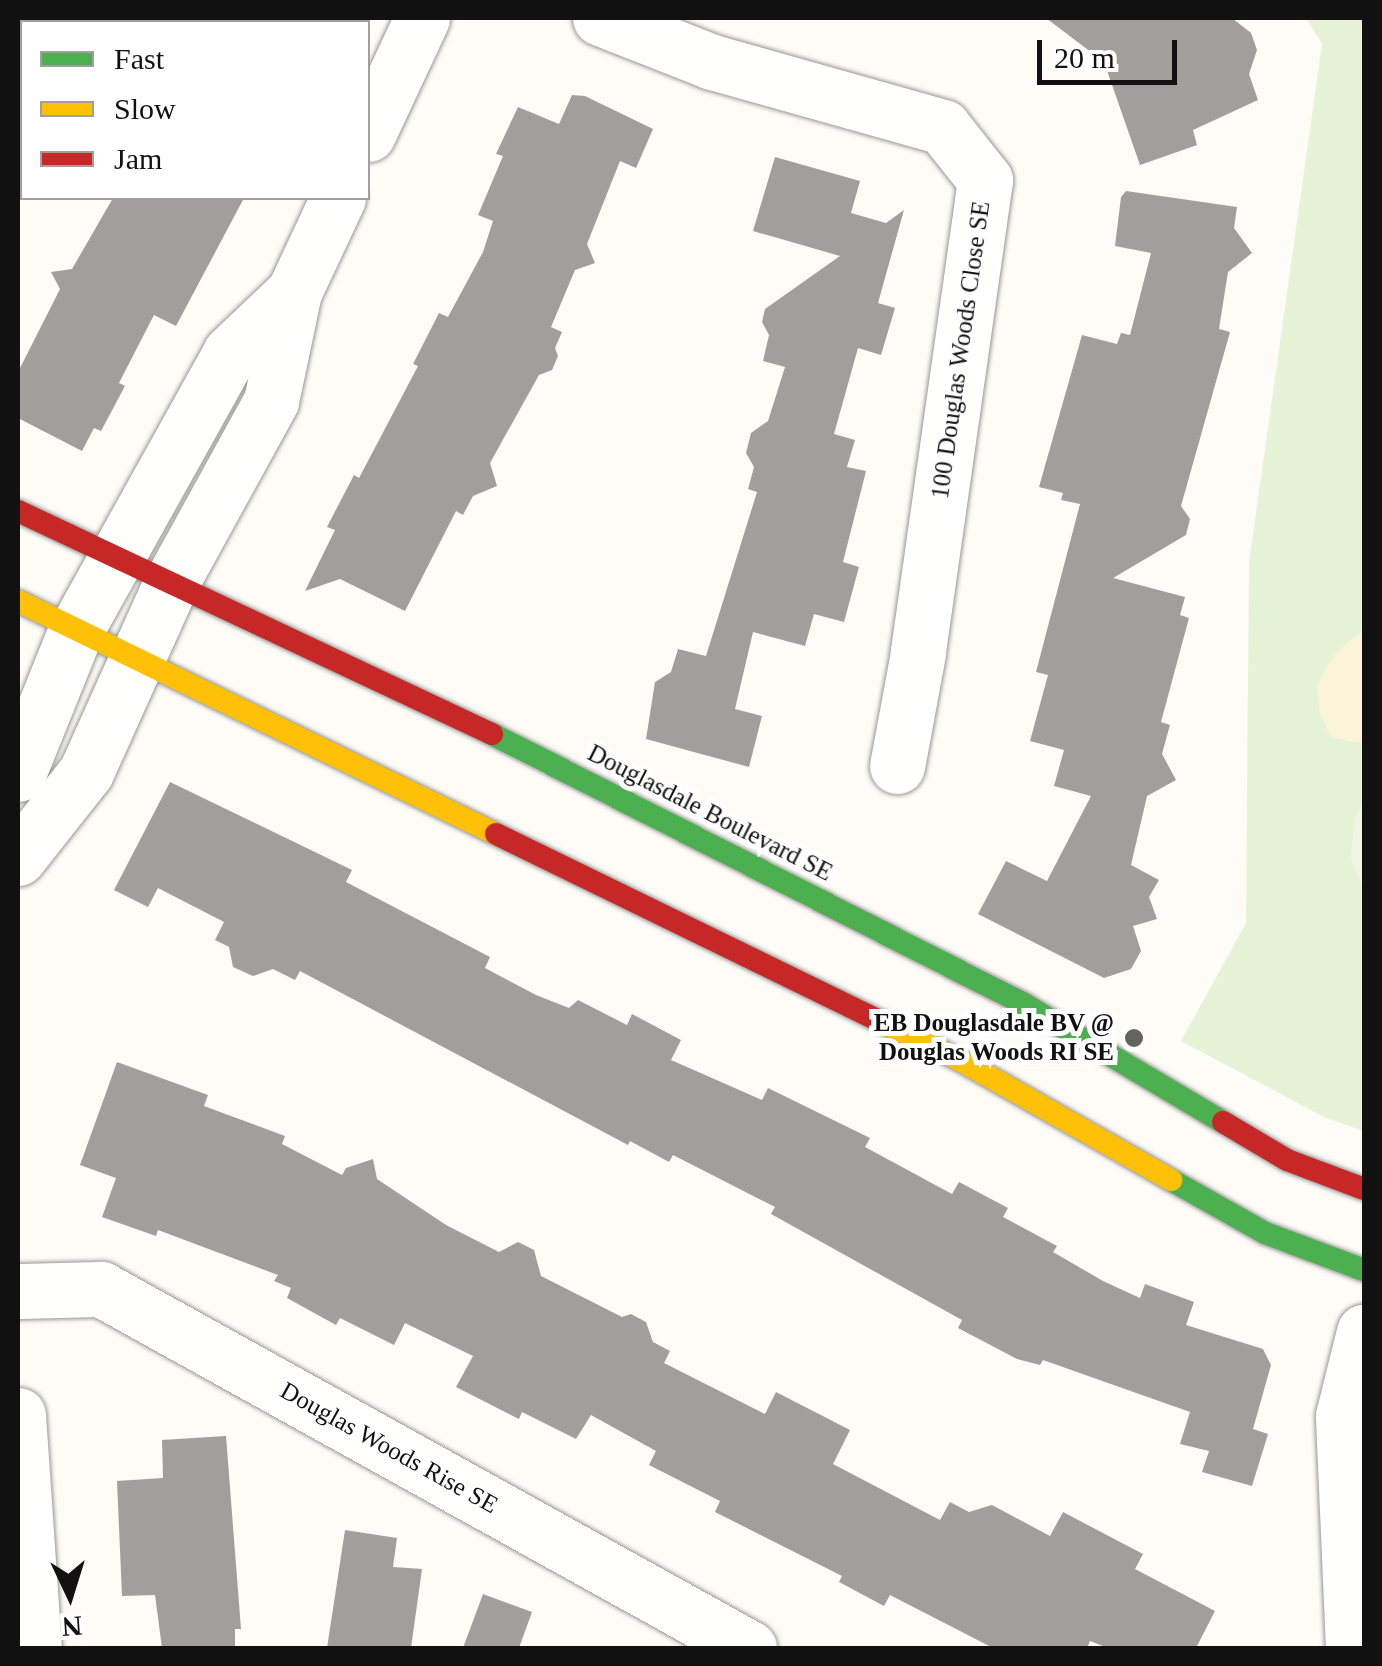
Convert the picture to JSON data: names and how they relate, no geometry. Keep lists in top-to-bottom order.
{
  "streets": {
    "street": ["100 Douglas Woods Close SE", "Douglasdale Boulevard SE", "Douglas Woods Rise SE"]
  },
  "places": ["EB Douglasdale BV @ Douglas Woods RI SE"],
  "legend": ["Fast", "Slow", "Jam"],
  "scale_bar": "20 m",
  "north": "bottom"
}
